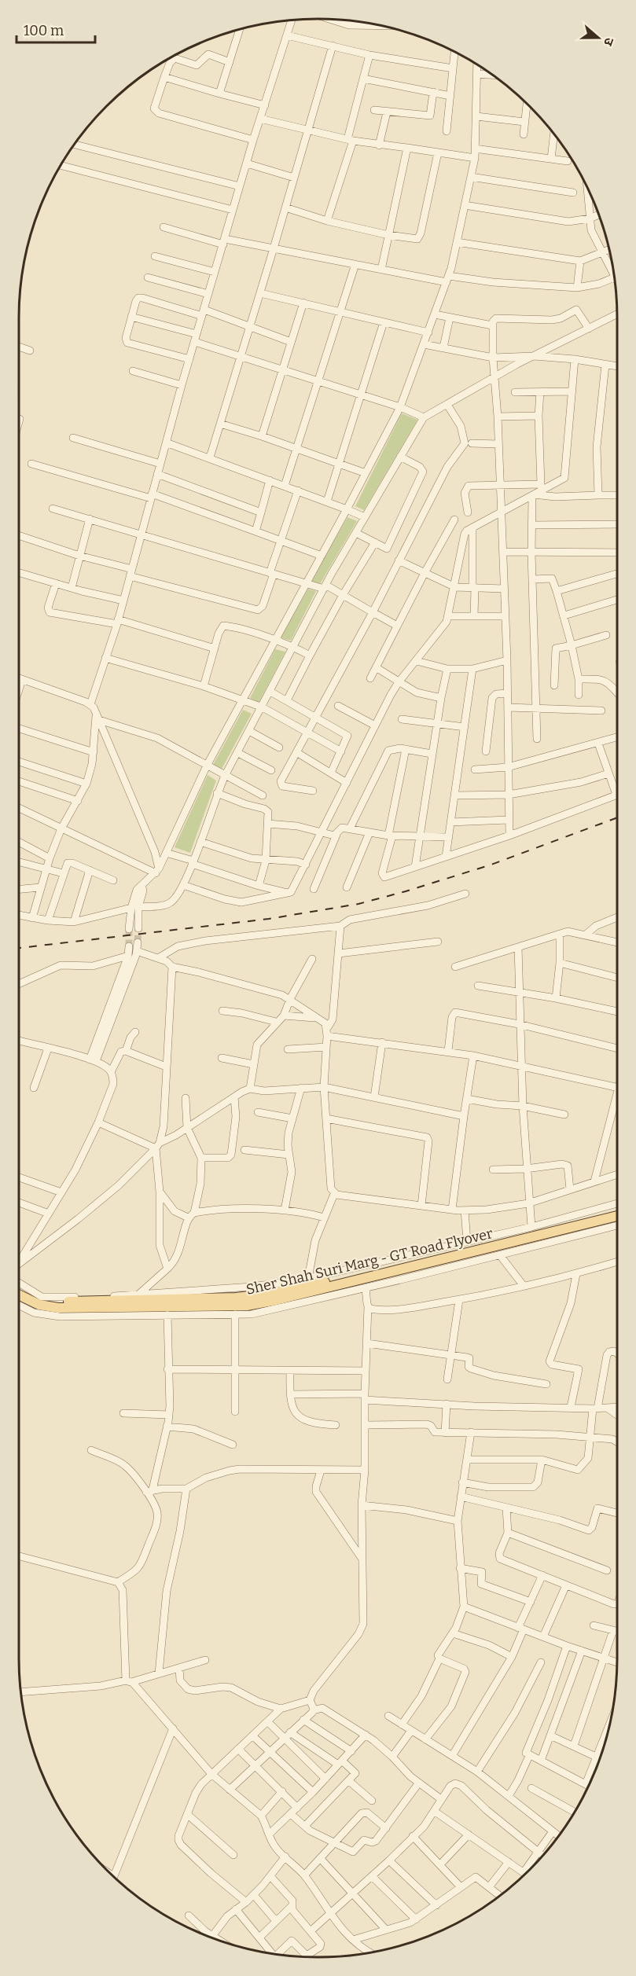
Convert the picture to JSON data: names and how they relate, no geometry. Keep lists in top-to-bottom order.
{
  "streets": {
    "main road": ["Sher Shah Suri Marg - GT Road Flyover"]
  },
  "scale_bar": "100 m",
  "north": "right"
}
